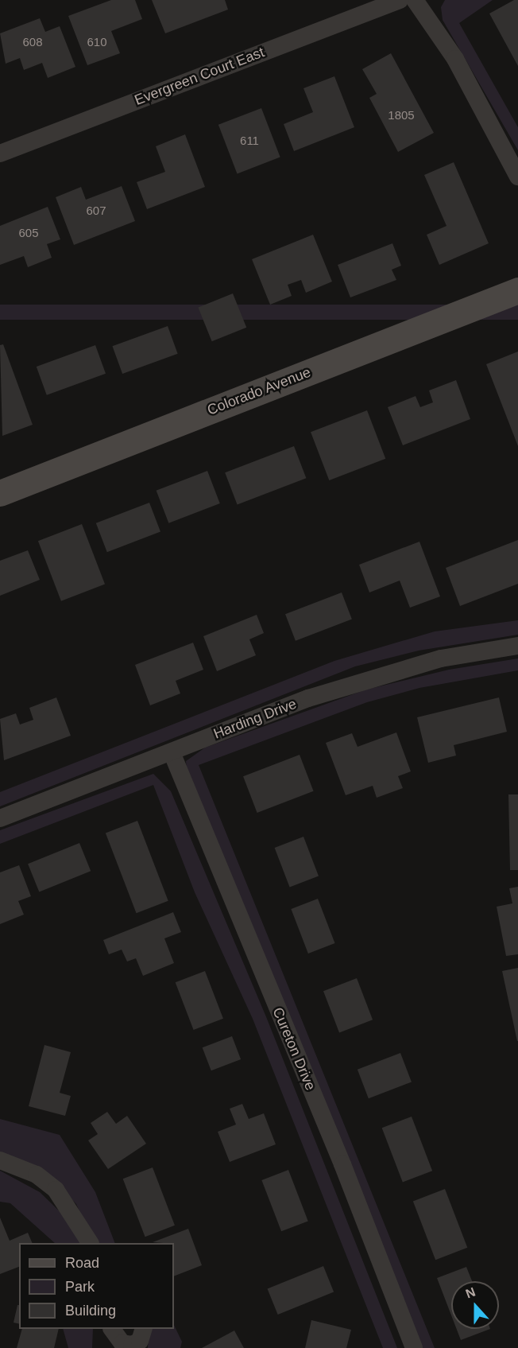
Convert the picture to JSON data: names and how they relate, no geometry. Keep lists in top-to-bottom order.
{
  "streets": {
    "street": [
      "Evergreen Court East",
      "Colorado Avenue",
      "Harding Drive",
      "Cureton Drive"
    ]
  },
  "crossings": [
    ["Harding Drive", "Cureton Drive"]
  ],
  "house_numbers": [
    "608",
    "610",
    "1805",
    "611",
    "607",
    "605"
  ],
  "legend": ["Road", "Park", "Building"],
  "north": "top"
}
